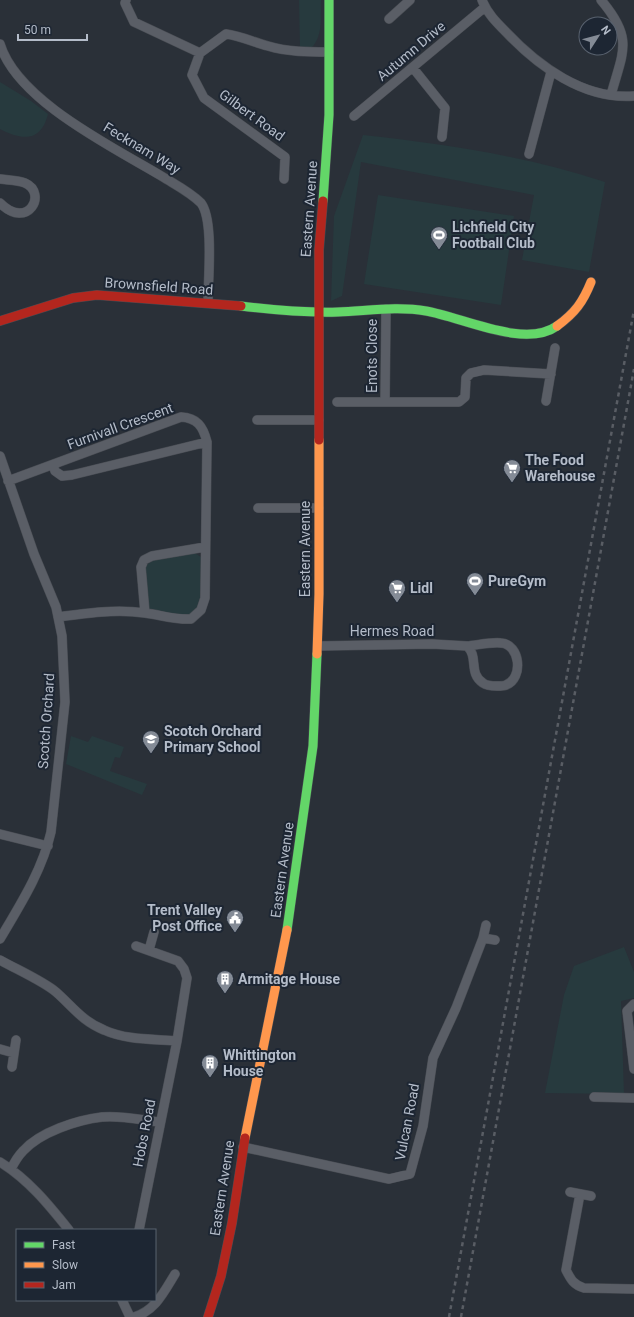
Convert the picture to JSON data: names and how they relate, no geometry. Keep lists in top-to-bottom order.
{
  "streets": {
    "main road": ["Eastern Avenue", "Brownsfield Road"],
    "street": [
      "Autumn Drive",
      "Gilbert Road",
      "Fecknam Way",
      "Enots Close",
      "Furnivall Crescent",
      "Hermes Road",
      "Scotch Orchard",
      "Vulcan Road",
      "Hobs Road"
    ]
  },
  "crossings": [
    ["Fecknam Way", "Brownsfield Road"],
    ["Eastern Avenue", "Brownsfield Road"],
    ["Eastern Avenue", "Hermes Road"],
    ["Eastern Avenue", "Vulcan Road"],
    ["Brownsfield Road", "Enots Close"],
    ["Furnivall Crescent", "Scotch Orchard"]
  ],
  "places": {
    "sports": ["Lichfield City Football Club", "PureGym"],
    "supermarket": ["The Food Warehouse", "Lidl"],
    "school or university": ["Scotch Orchard Primary School"],
    "public building": ["Trent Valley Post Office"],
    "building": ["Armitage House", "Whittington House"]
  },
  "legend": ["Fast", "Slow", "Jam"],
  "scale_bar": "50 m",
  "north": "top right"
}
